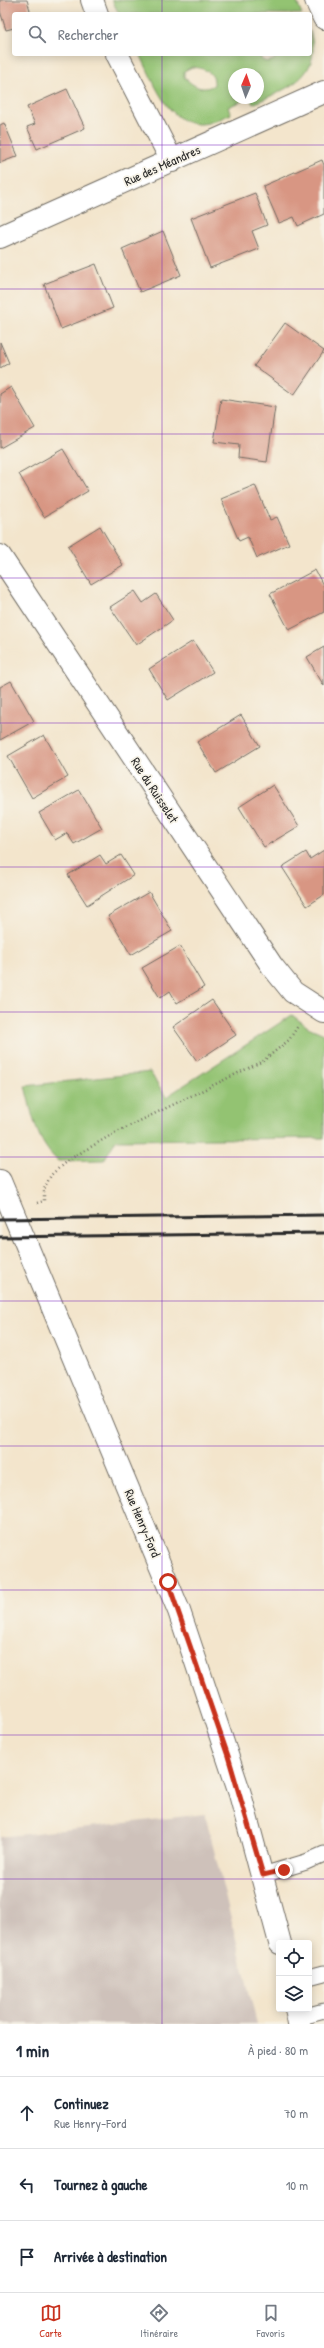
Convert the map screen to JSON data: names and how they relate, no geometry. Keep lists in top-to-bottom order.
{
  "streets": {
    "street": ["Rue des Méandres", "Rue du Ruisselet", "Rue Henry-Ford"]
  },
  "north": "top",
  "page": {
    "search": "Rechercher",
    "heading": ["1 min", "À pied · 80 m"],
    "list": [
      ["Continuez", "Rue Henry-Ford", "70 m"],
      ["Tournez à gauche", "10 m"],
      "Arrivée à destination"
    ],
    "nav": ["Carte", "Itinéraire", "Favoris"]
  }
}
